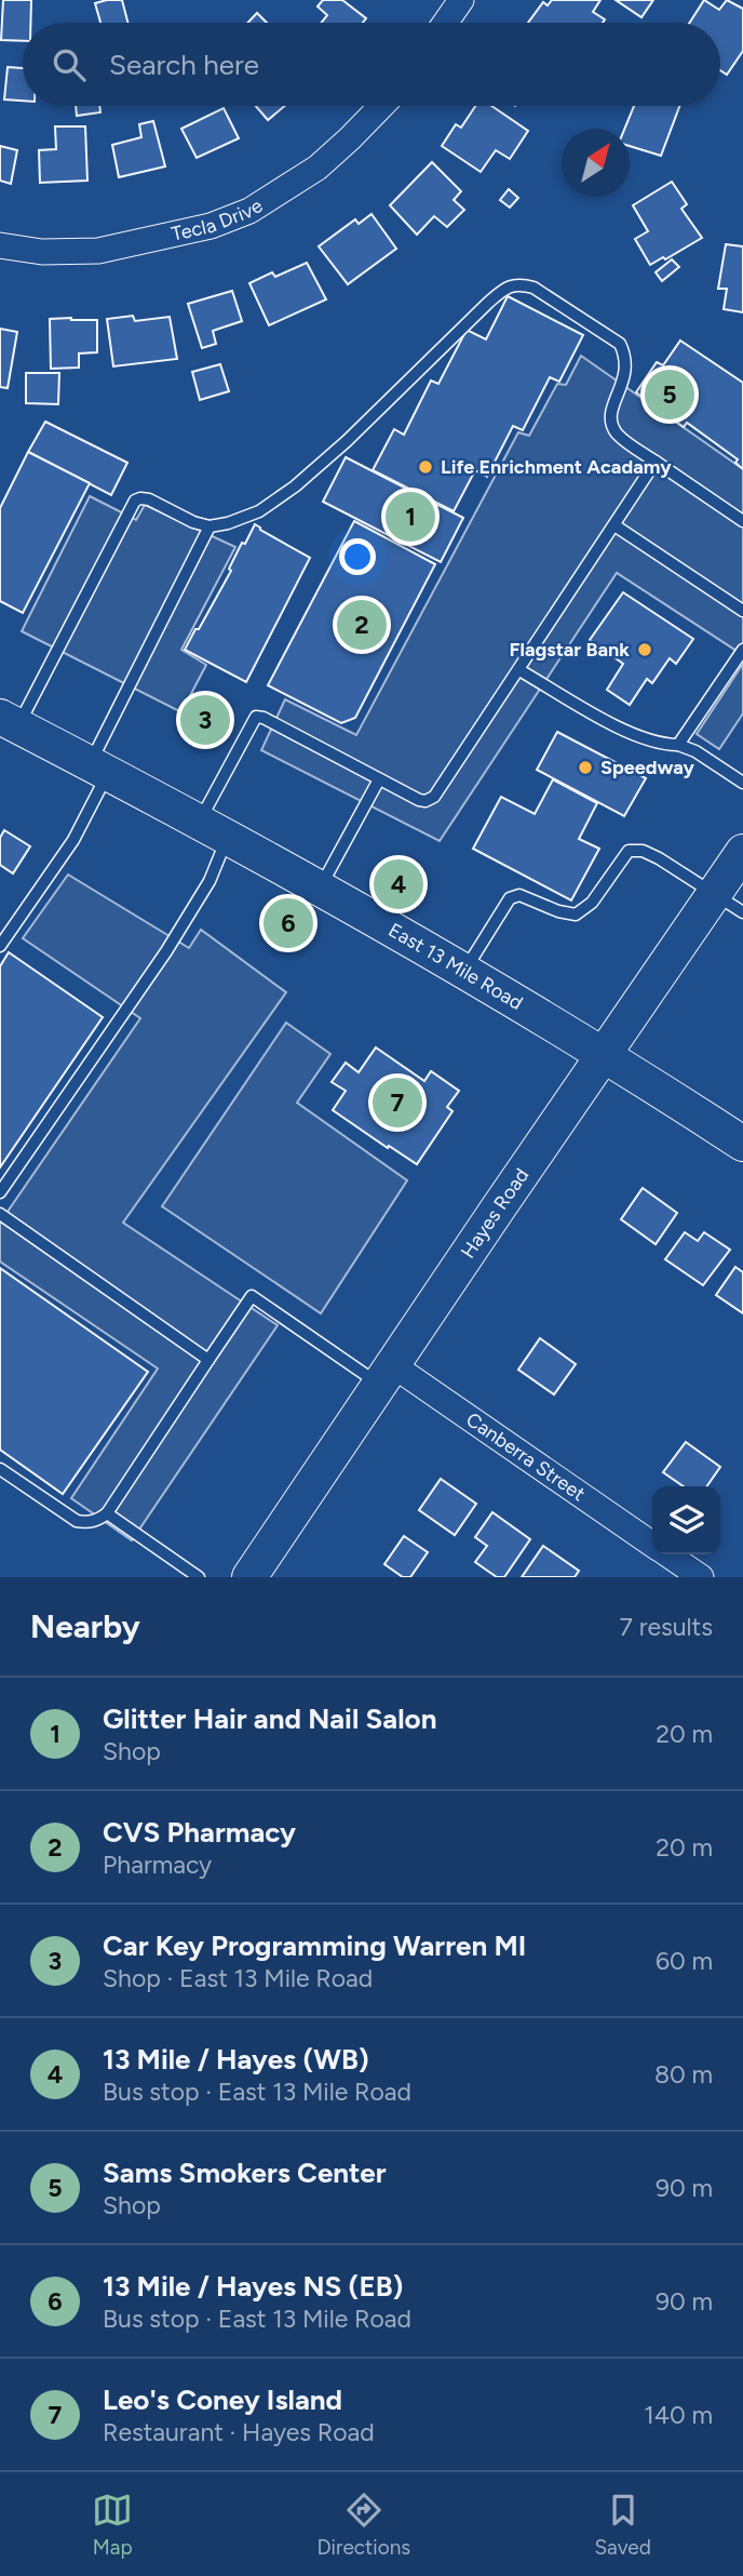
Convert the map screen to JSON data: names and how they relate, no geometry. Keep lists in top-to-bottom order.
{
  "streets": {
    "street": [
      "Tecla Drive",
      "East 13 Mile Road",
      "Hayes Road",
      "Canberra Street"
    ]
  },
  "crossings": [
    ["East 13 Mile Road", "Hayes Road"],
    ["Hayes Road", "Canberra Street"]
  ],
  "places": ["Life Enrichment Acadamy", "Flagstar Bank", "Speedway"],
  "north": "top right",
  "page": {
    "search": "Search here",
    "pins": [
      "5",
      "1",
      "2",
      "3",
      "4",
      "6",
      "7"
    ],
    "heading": ["Nearby", "7 results"],
    "list": [
      {
        "mark": "1",
        "name": "Glitter Hair and Nail Salon",
        "note": "Shop",
        "value": "20 m"
      },
      {
        "mark": "2",
        "name": "CVS Pharmacy",
        "note": "Pharmacy",
        "value": "20 m"
      },
      {
        "mark": "3",
        "name": "Car Key Programming Warren MI",
        "note": "Shop · East 13 Mile Road",
        "value": "60 m"
      },
      {
        "mark": "4",
        "name": "13 Mile / Hayes (WB)",
        "note": "Bus stop · East 13 Mile Road",
        "value": "80 m"
      },
      {
        "mark": "5",
        "name": "Sams Smokers Center",
        "note": "Shop",
        "value": "90 m"
      },
      {
        "mark": "6",
        "name": "13 Mile / Hayes NS (EB)",
        "note": "Bus stop · East 13 Mile Road",
        "value": "90 m"
      },
      {
        "mark": "7",
        "name": "Leo's Coney Island",
        "note": "Restaurant · Hayes Road",
        "value": "140 m"
      }
    ],
    "nav": ["Map", "Directions", "Saved"]
  }
}
